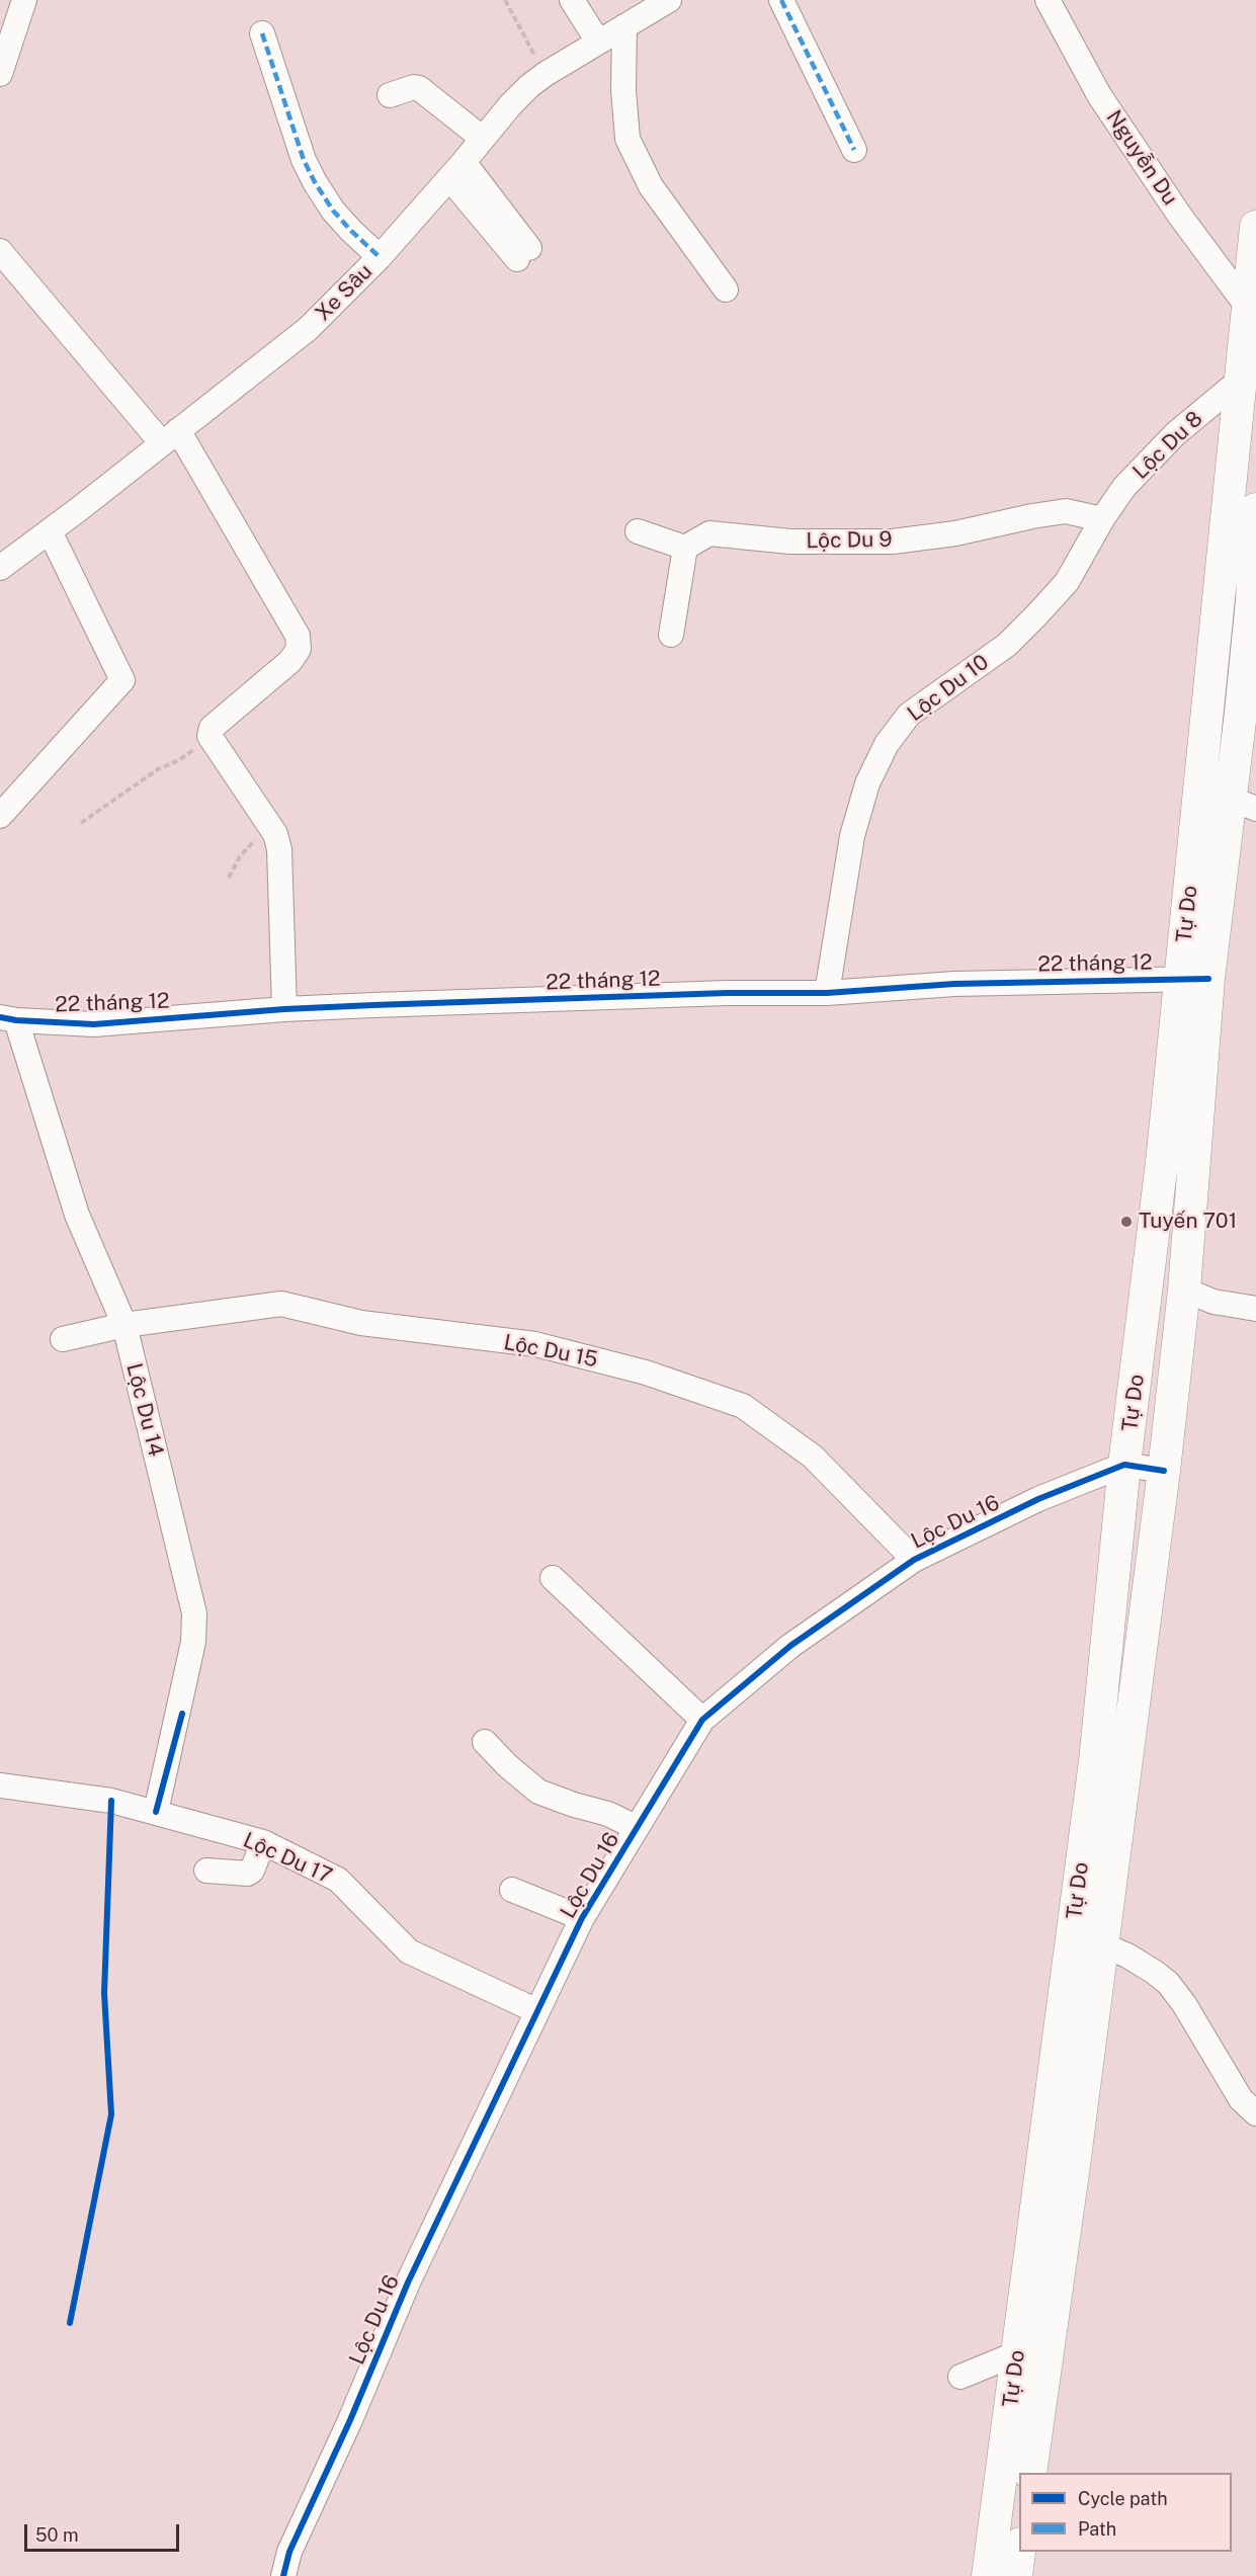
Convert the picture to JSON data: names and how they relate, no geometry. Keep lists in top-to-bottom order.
{
  "streets": {
    "main road": ["Tự Do"],
    "street": [
      "Nguyễn Du",
      "Xe Sâu",
      "Lộc Du 8",
      "Lộc Du 9",
      "Lộc Du 10",
      "22 tháng 12",
      "Lộc Du 15",
      "Lộc Du 14",
      "Lộc Du 16",
      "Lộc Du 17"
    ]
  },
  "crossings": [
    ["Nguyễn Du", "Tự Do"],
    ["Lộc Du 8", "Lộc Du 9"],
    ["Lộc Du 8", "Lộc Du 10"],
    ["Lộc Du 8", "Tự Do"],
    ["Lộc Du 9", "Lộc Du 10"],
    ["Lộc Du 10", "22 tháng 12"],
    ["Tự Do", "22 tháng 12"],
    ["Tự Do", "Lộc Du 16"],
    ["22 tháng 12", "Lộc Du 14"],
    ["Lộc Du 15", "Lộc Du 14"],
    ["Lộc Du 15", "Lộc Du 16"],
    ["Lộc Du 14", "Lộc Du 17"],
    ["Lộc Du 16", "Lộc Du 17"]
  ],
  "places": ["Tuyến 701"],
  "legend": ["Cycle path", "Path"],
  "scale_bar": "50 m"
}
